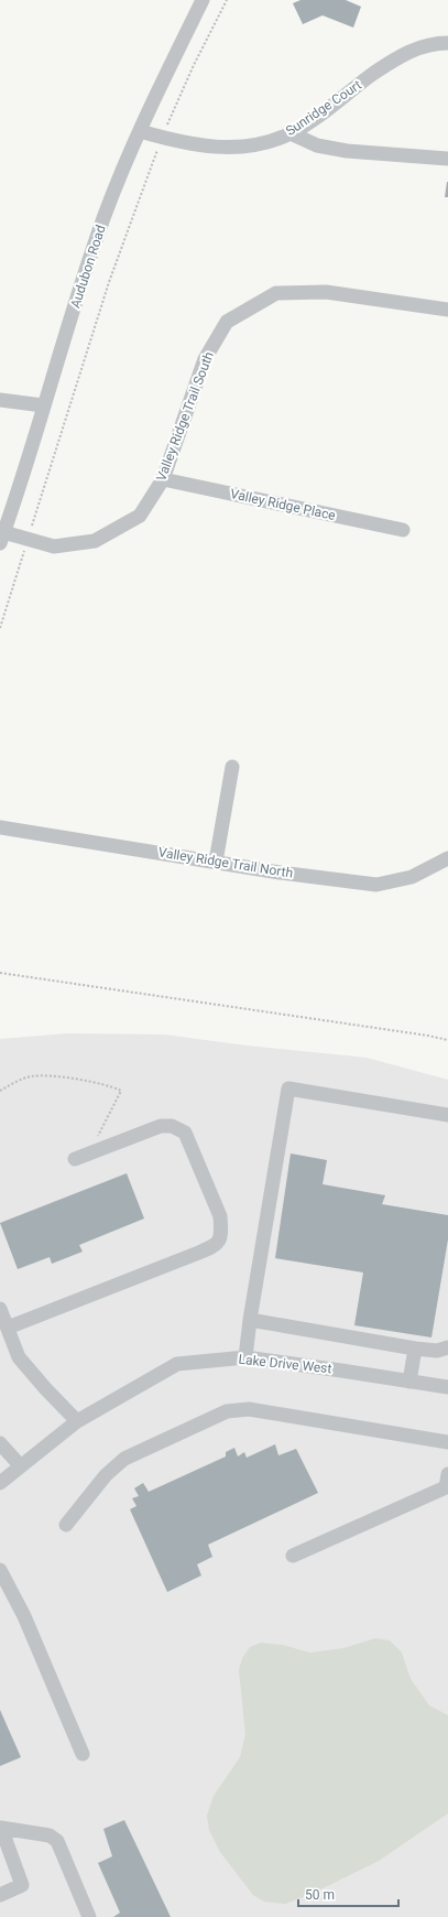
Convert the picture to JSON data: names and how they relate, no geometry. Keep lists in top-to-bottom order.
{
  "streets": {
    "street": [
      "Sunridge Court",
      "Audubon Road",
      "Valley Ridge Trail South",
      "Valley Ridge Place",
      "Valley Ridge Trail North",
      "Lake Drive West"
    ]
  },
  "crossings": [
    ["Sunridge Court", "Audubon Road"],
    ["Audubon Road", "Valley Ridge Trail South"],
    ["Valley Ridge Trail South", "Valley Ridge Place"]
  ],
  "scale_bar": "50 m"
}
